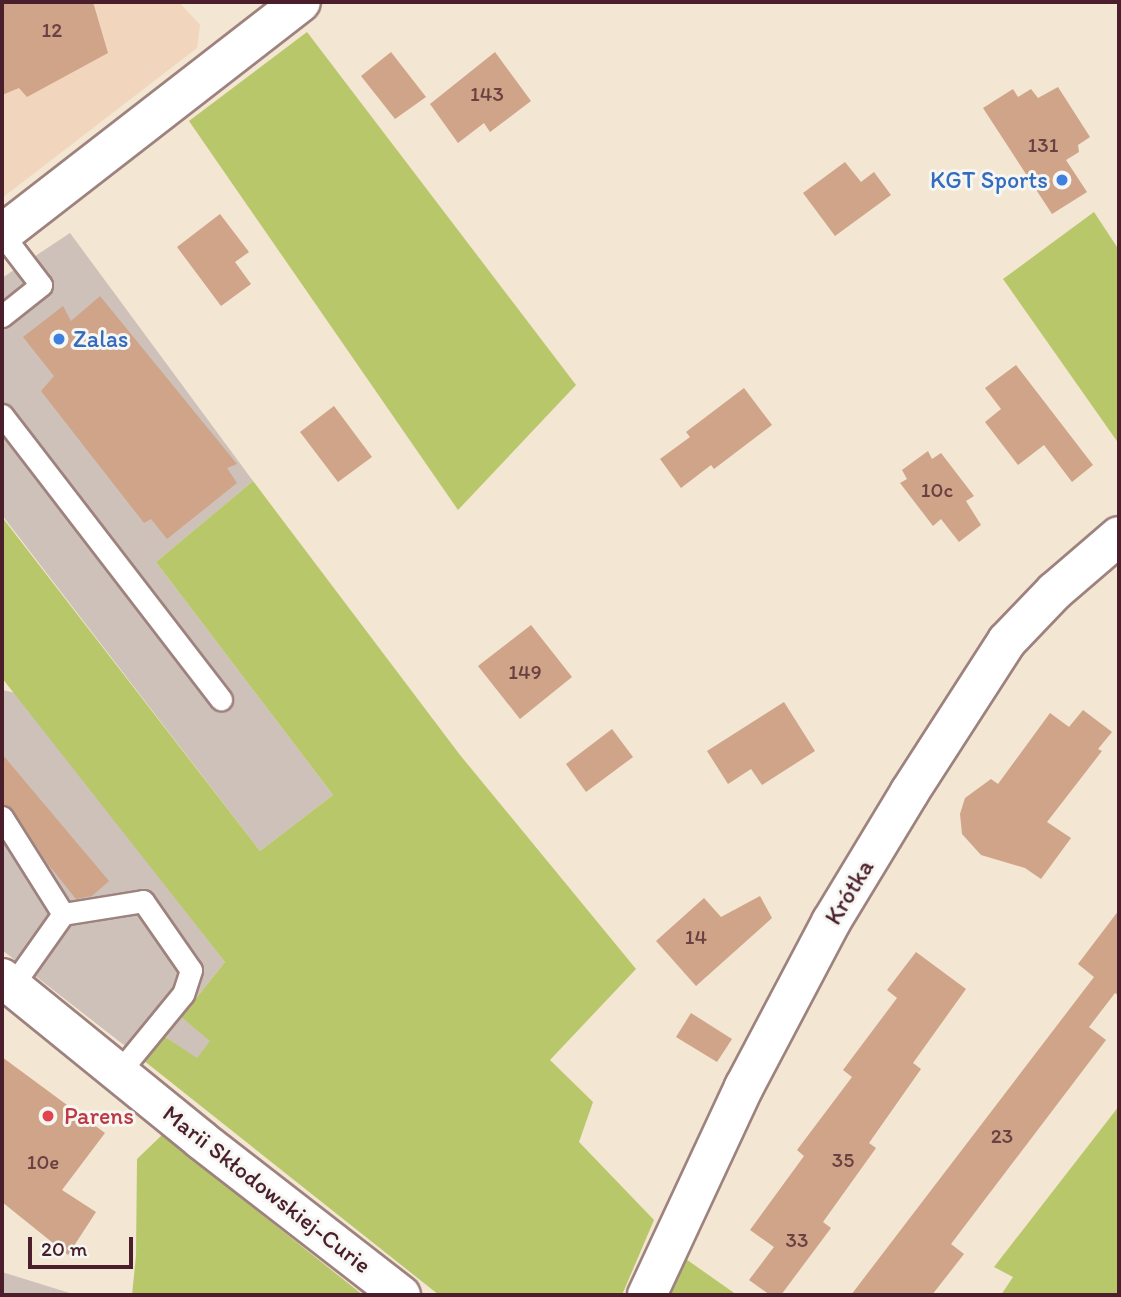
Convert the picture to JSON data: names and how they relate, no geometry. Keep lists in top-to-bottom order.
{
  "streets": {
    "street": ["Krótka", "Marii Skłodowskiej-Curie"]
  },
  "places": ["KGT Sports", "Zalas", "Parens"],
  "house_numbers": [
    "12",
    "143",
    "131",
    "10c",
    "149",
    "14",
    "23",
    "35",
    "10e",
    "33"
  ],
  "scale_bar": "20 m"
}
